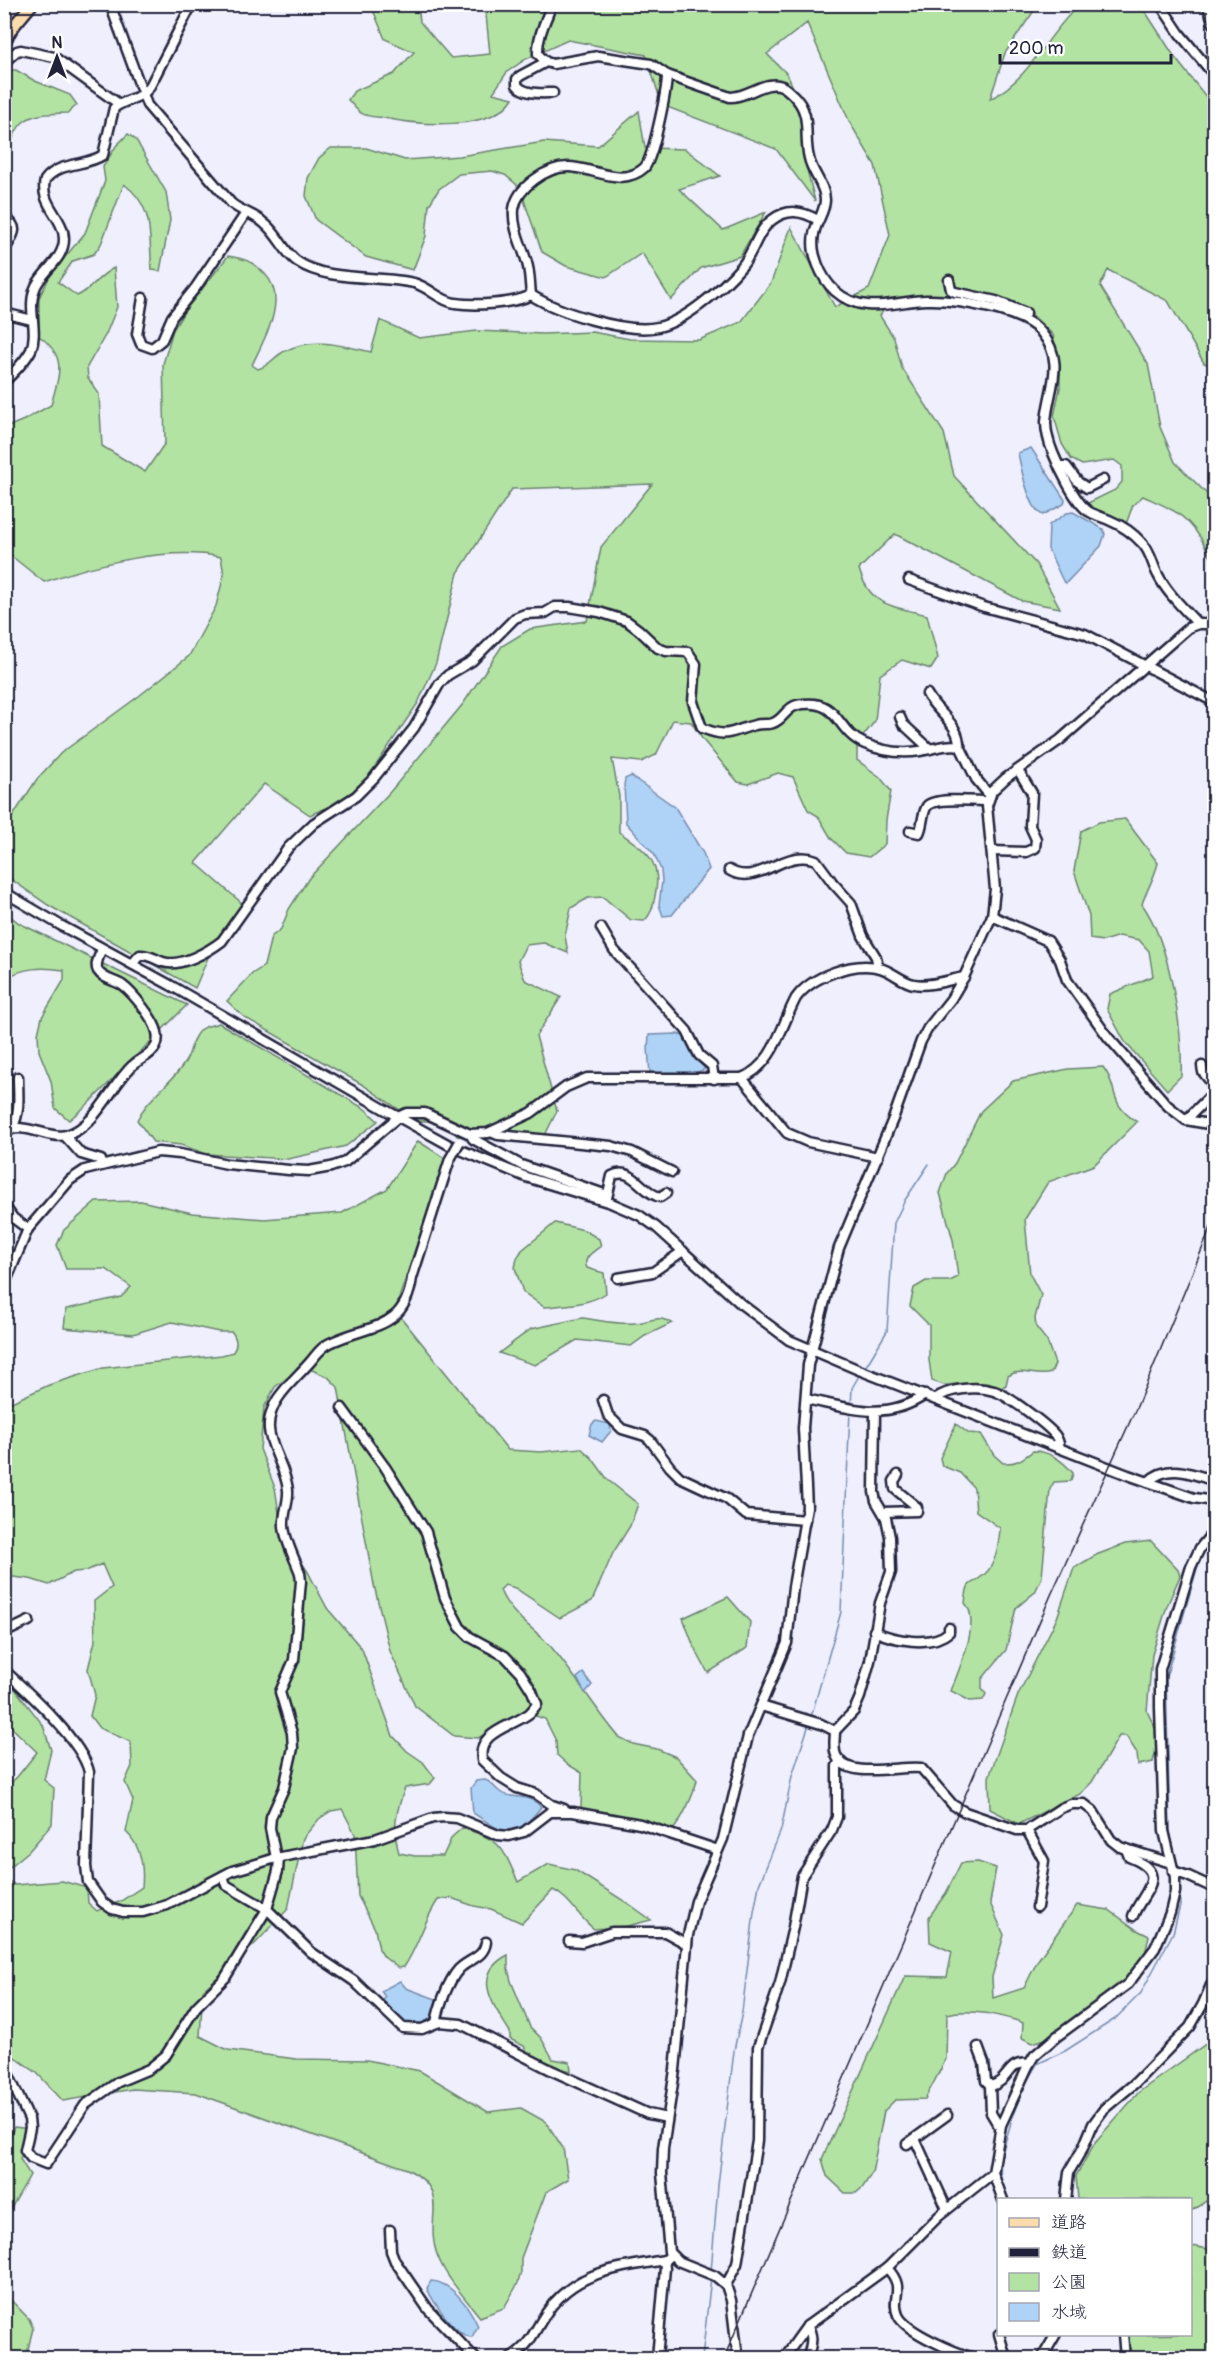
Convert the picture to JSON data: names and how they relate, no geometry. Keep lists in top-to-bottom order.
{
  "legend": [
    "道路",
    "鉄道",
    "公園",
    "水域"
  ],
  "scale_bar": "200 m",
  "north": "top"
}
